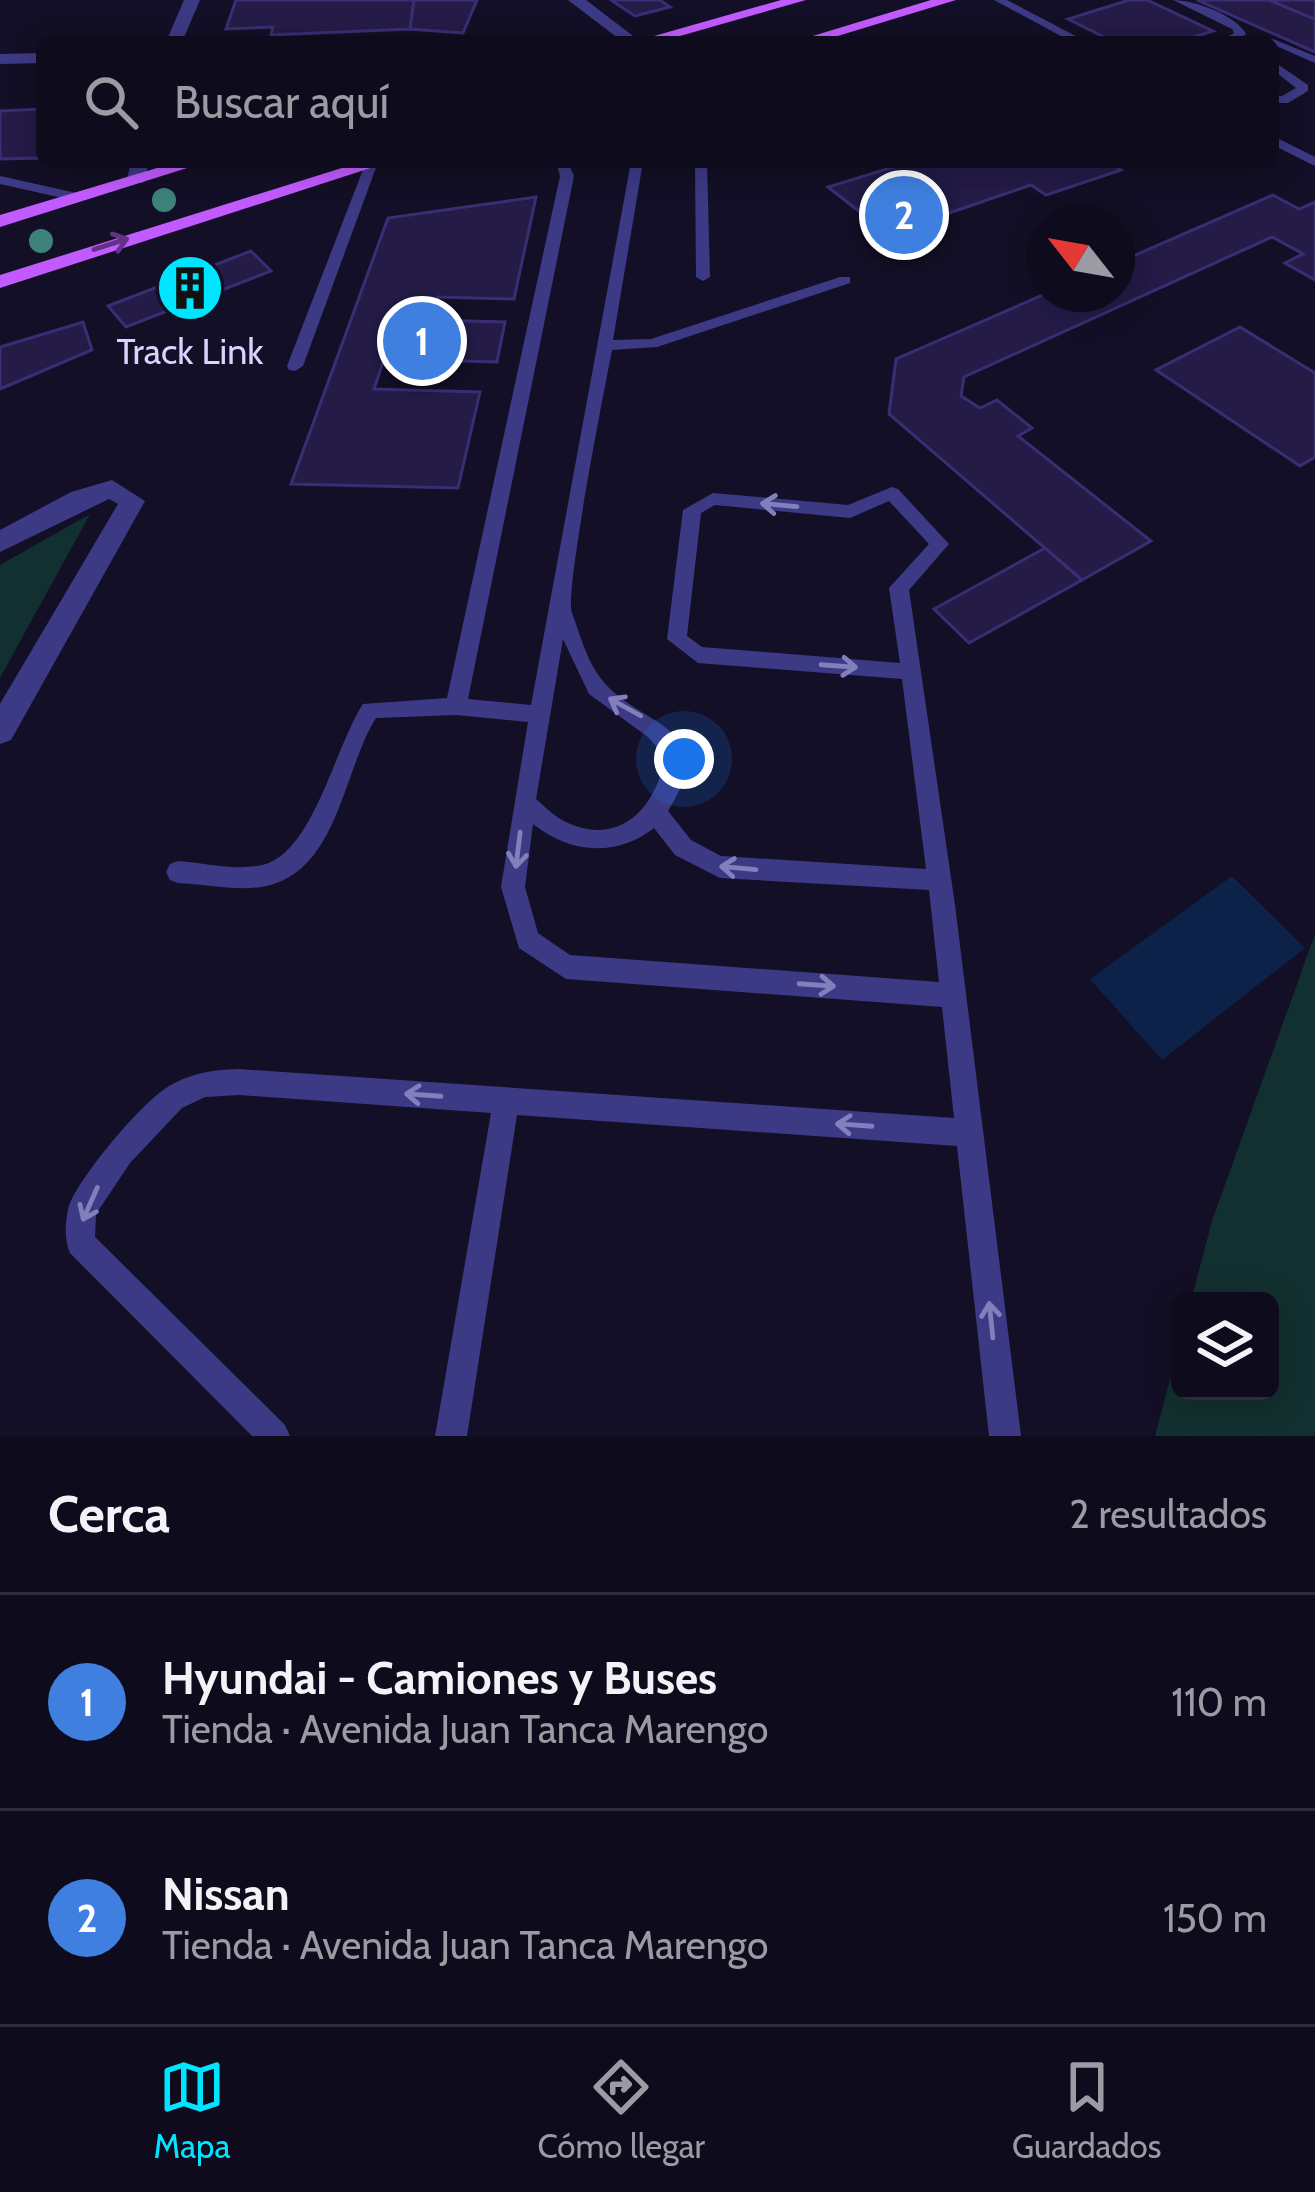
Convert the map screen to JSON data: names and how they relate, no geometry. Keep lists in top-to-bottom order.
{
  "places": {
    "building": ["Track Link"]
  },
  "north": "top left",
  "page": {
    "search": "Buscar aquí",
    "pins": ["2", "1"],
    "heading": ["Cerca", "2 resultados"],
    "list": [
      {
        "mark": "1",
        "name": "Hyundai - Camiones y Buses",
        "note": "Tienda · Avenida Juan Tanca Marengo",
        "value": "110 m"
      },
      {
        "mark": "2",
        "name": "Nissan",
        "note": "Tienda · Avenida Juan Tanca Marengo",
        "value": "150 m"
      }
    ],
    "nav": ["Mapa", "Cómo llegar", "Guardados"]
  }
}
